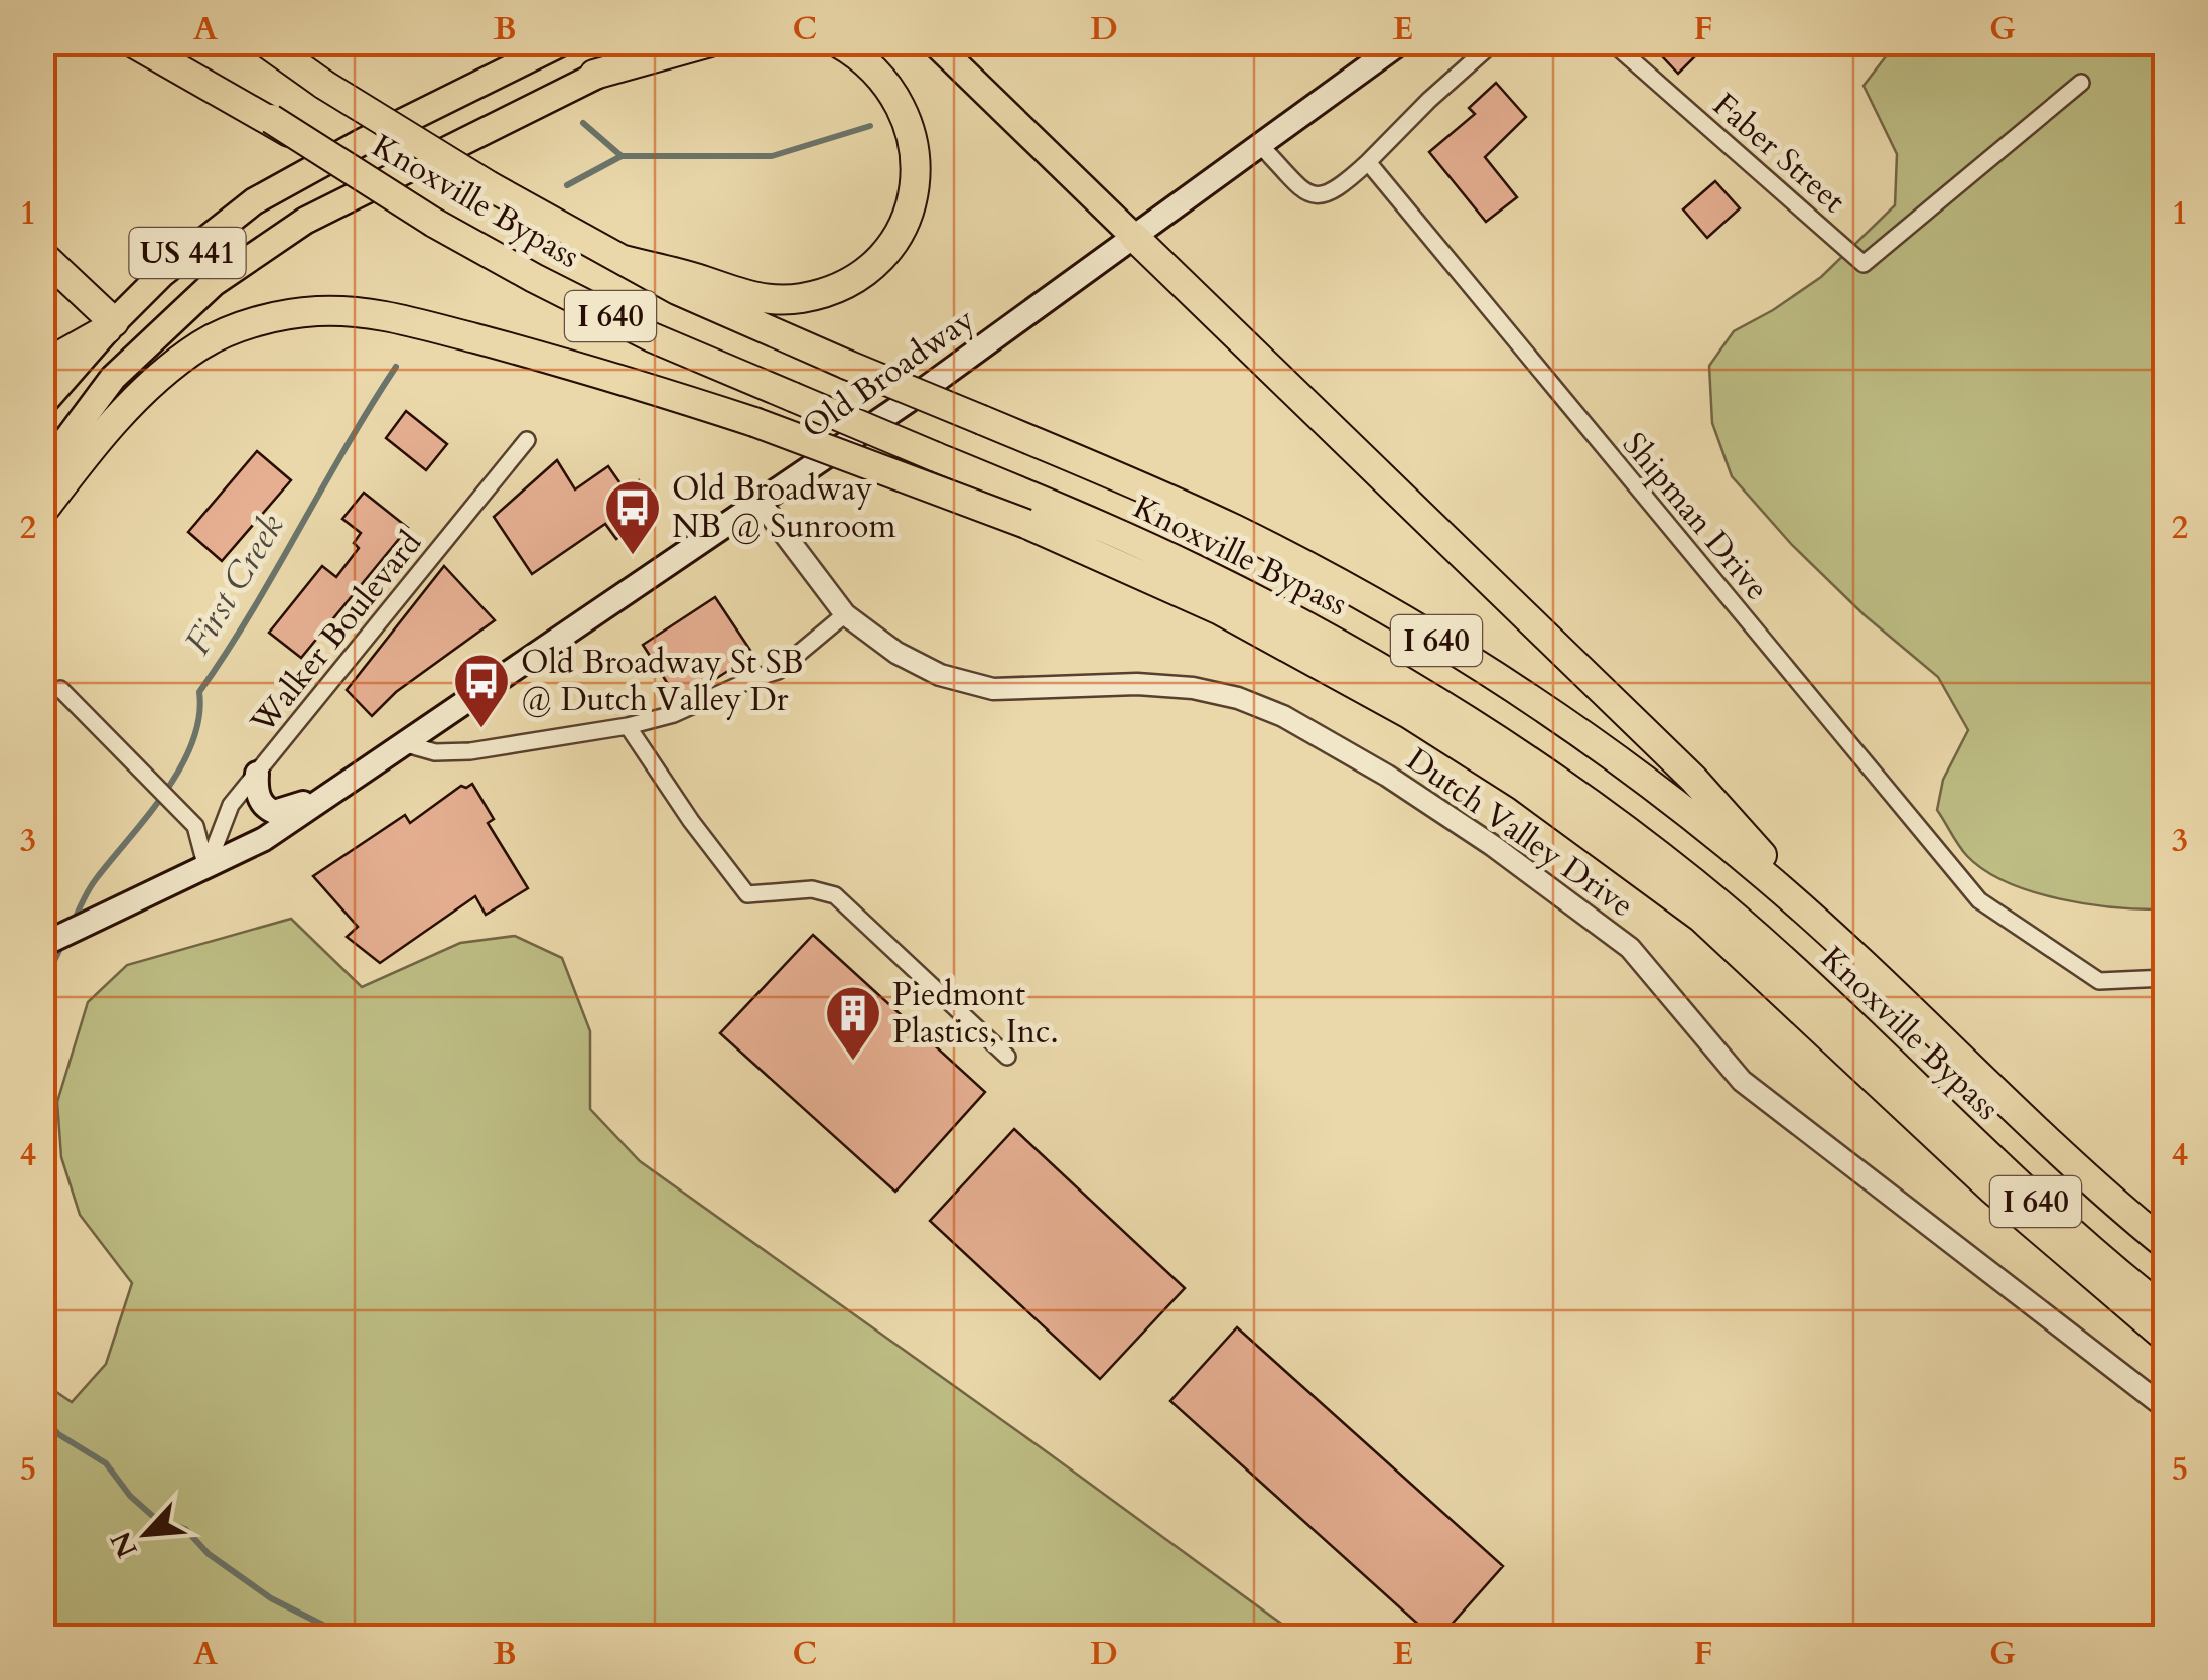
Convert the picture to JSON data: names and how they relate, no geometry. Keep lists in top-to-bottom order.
{
  "streets": {
    "highway": ["Knoxville Bypass", "I 640"],
    "main road": ["US 441", "Old Broadway"],
    "street": [
      "Faber Street",
      "Shipman Drive",
      "Walker Boulevard",
      "Dutch Valley Drive"
    ]
  },
  "crossings": [
    ["Old Broadway", "Walker Boulevard"],
    ["Old Broadway", "Dutch Valley Drive"]
  ],
  "water": ["First Creek"],
  "places": {
    "bus stop": ["Old Broadway NB @ Sunroom", "Old Broadway St SB @ Dutch Valley Dr"],
    "building": ["Piedmont Plastics, Inc."]
  },
  "north": "bottom left",
  "grid": {
    "columns": [
      "A",
      "B",
      "C",
      "D",
      "E",
      "F",
      "G"
    ],
    "rows": [
      "1",
      "2",
      "3",
      "4",
      "5"
    ]
  }
}
